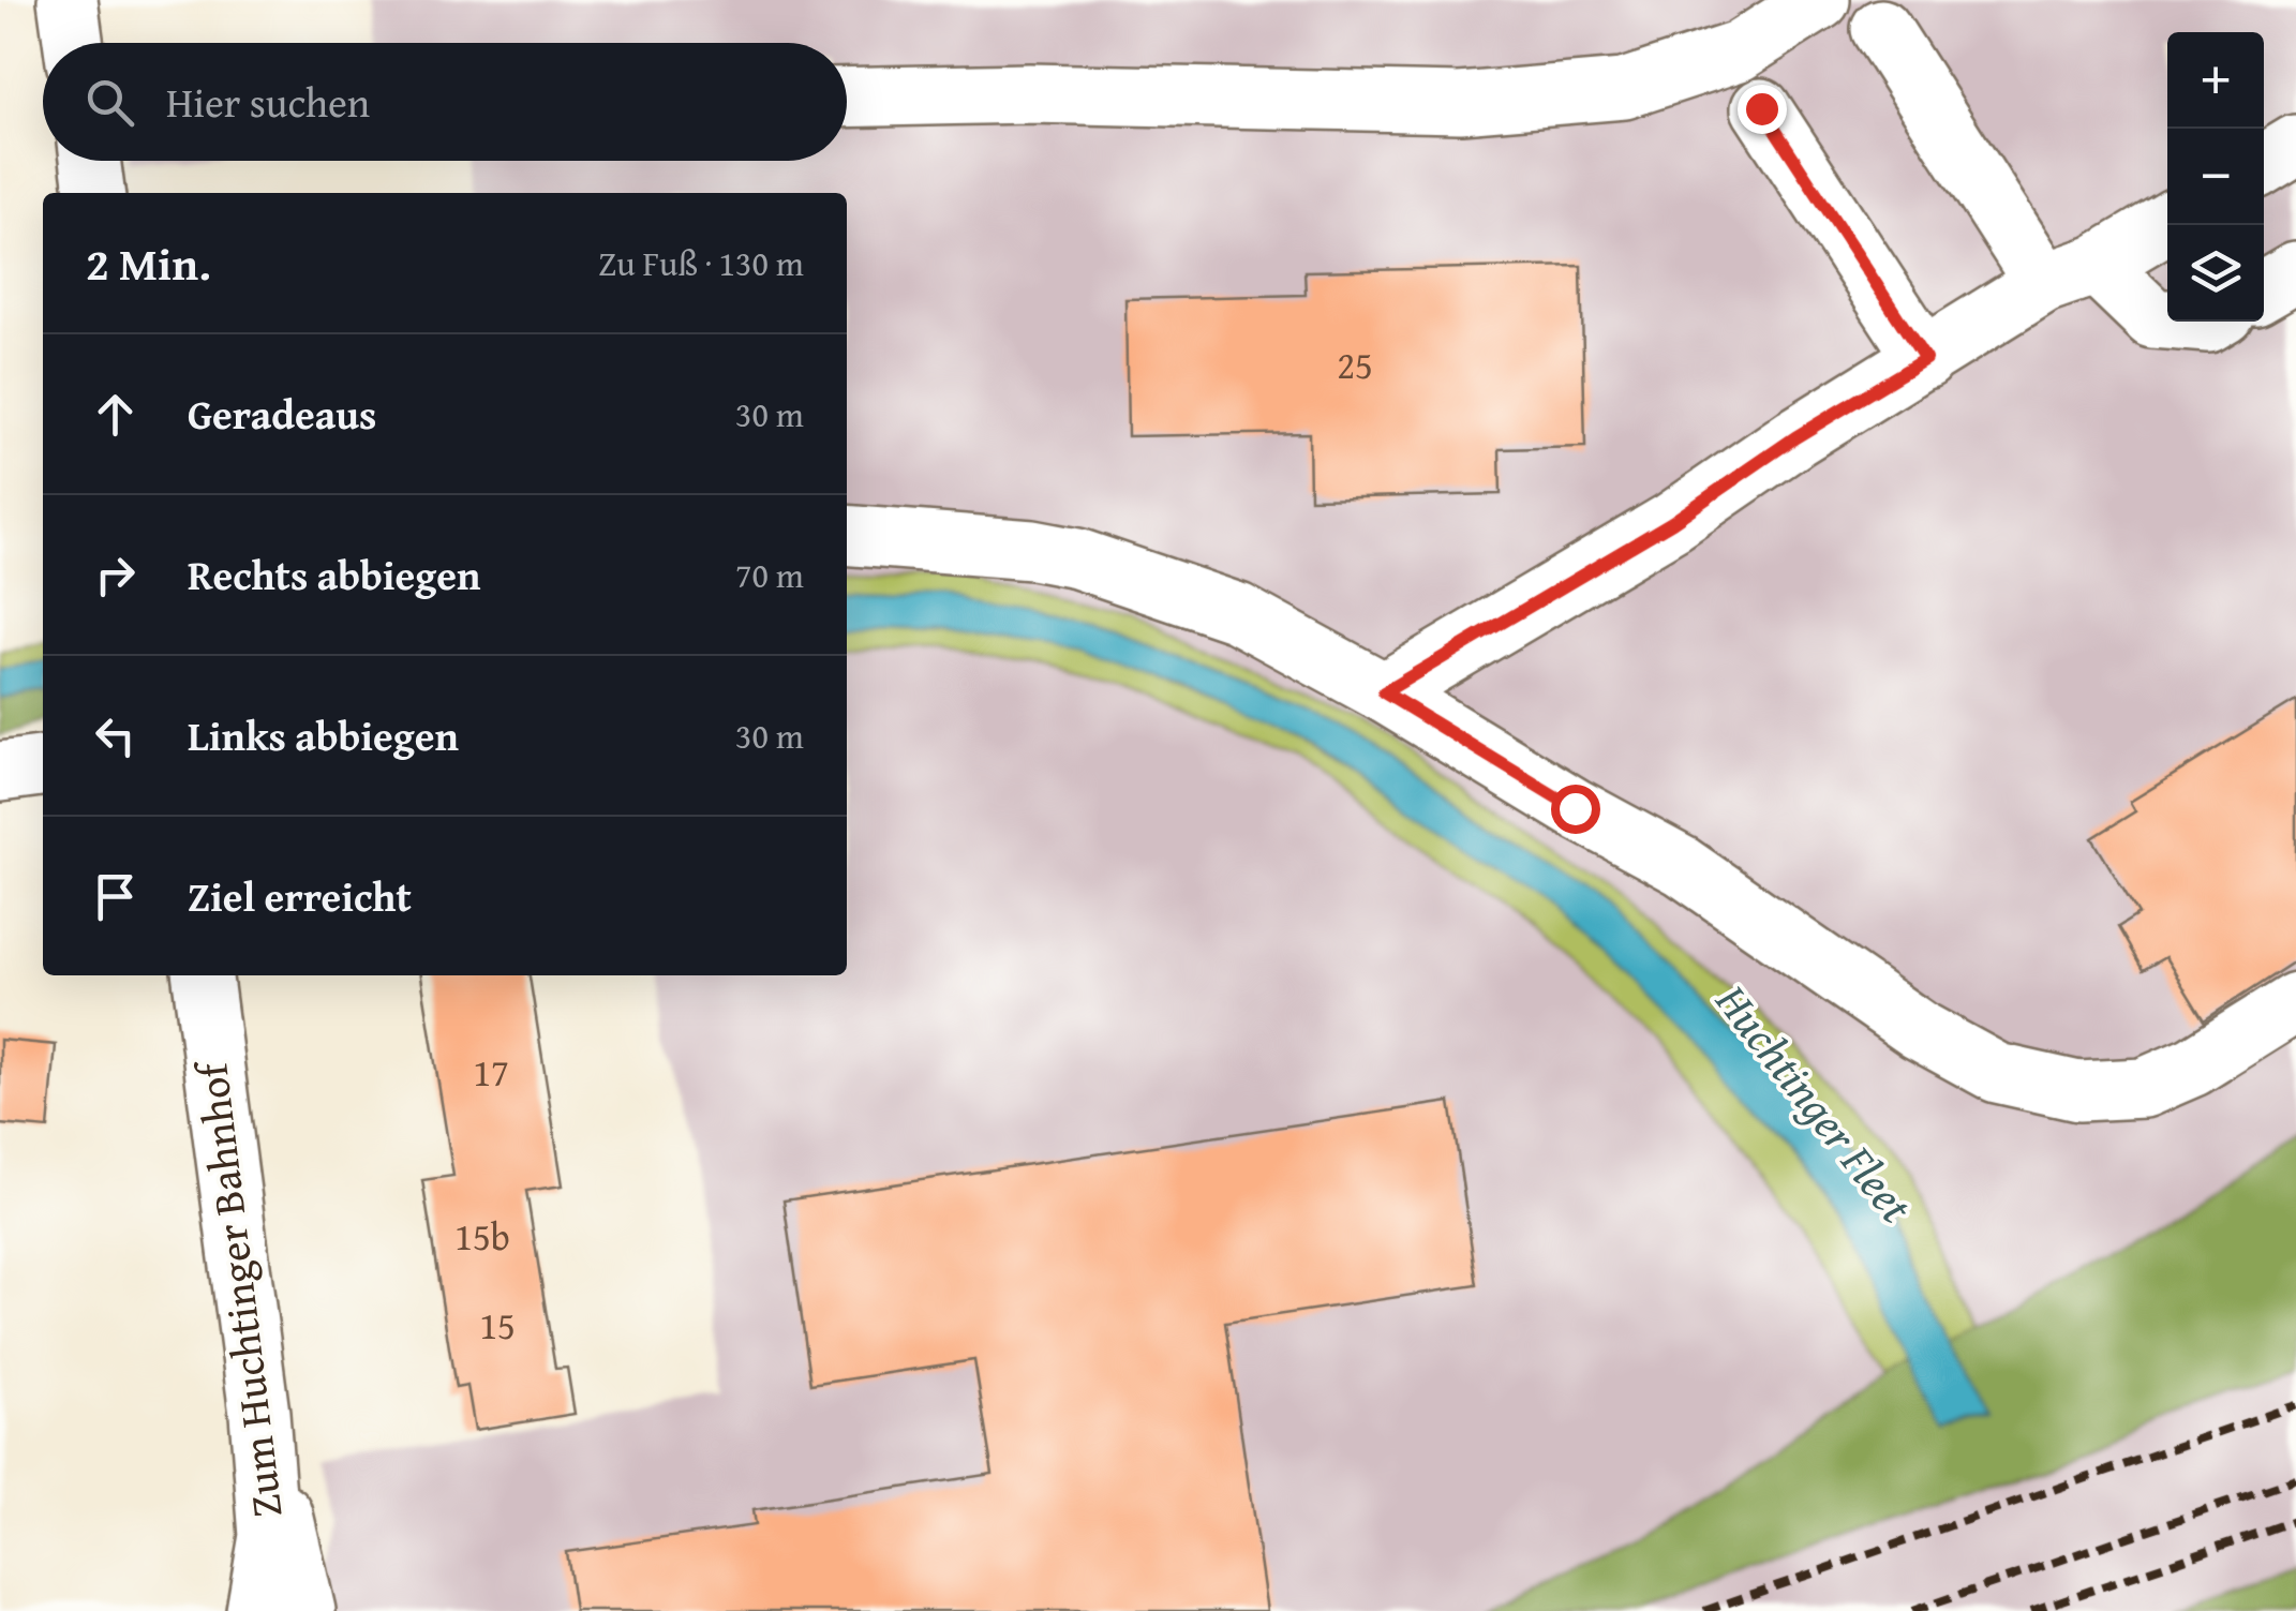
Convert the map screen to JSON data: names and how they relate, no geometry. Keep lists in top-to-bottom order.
{
  "streets": {
    "street": ["Zum Huchtinger Bahnhof"]
  },
  "water": ["Huchtinger Fleet"],
  "house_numbers": [
    "25",
    "17",
    "15b",
    "15"
  ],
  "page": {
    "map_buttons": ["+", "−"],
    "search": "Hier suchen",
    "heading": ["2 Min.", "Zu Fuß · 130 m"],
    "list": [
      ["Geradeaus", "30 m"],
      ["Rechts abbiegen", "70 m"],
      ["Links abbiegen", "30 m"],
      "Ziel erreicht"
    ]
  }
}
